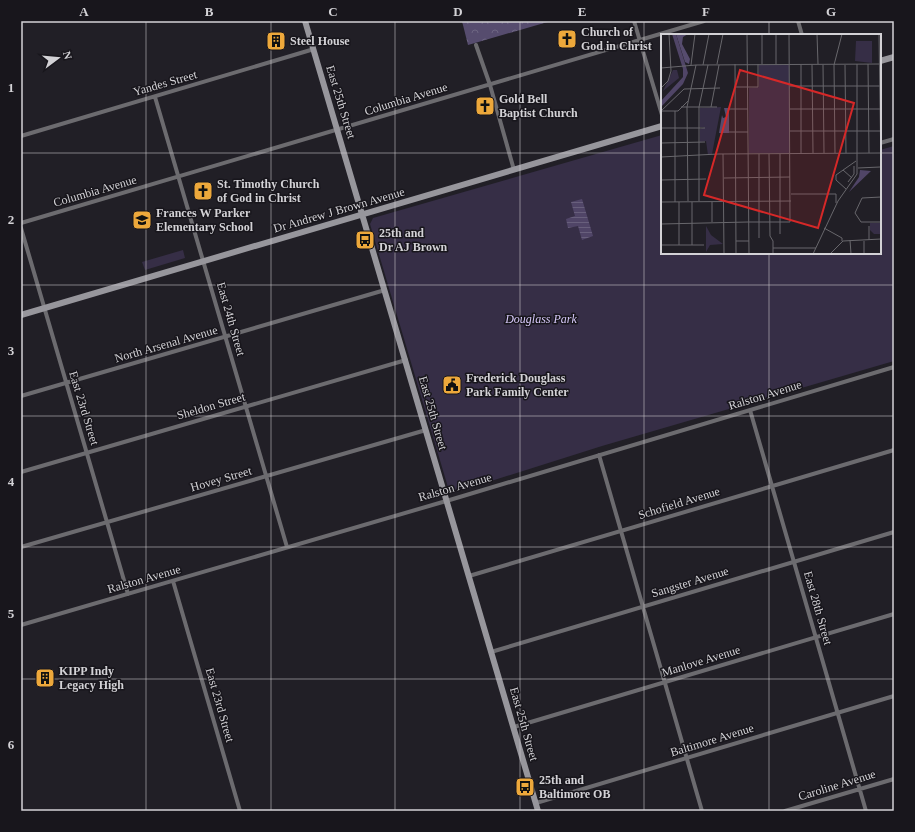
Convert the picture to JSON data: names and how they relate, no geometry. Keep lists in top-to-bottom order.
{
  "streets": {
    "street": [
      "Yandes Street",
      "Columbia Avenue",
      "East 25th Street",
      "Dr Andrew J Brown Avenue",
      "East 24th Street",
      "North Arsenal Avenue",
      "Ralston Avenue",
      "Sheldon Street",
      "East 23rd Street",
      "Hovey Street",
      "Schofield Avenue",
      "Sangster Avenue",
      "East 28th Street",
      "Manlove Avenue",
      "Baltimore Avenue",
      "Caroline Avenue"
    ]
  },
  "crossings": [
    ["Yandes Street", "East 25th Street"],
    ["Yandes Street", "East 24th Street"],
    ["Columbia Avenue", "East 25th Street"],
    ["Columbia Avenue", "East 24th Street"],
    ["East 25th Street", "Dr Andrew J Brown Avenue"],
    ["East 25th Street", "North Arsenal Avenue"],
    ["East 25th Street", "Ralston Avenue"],
    ["East 25th Street", "Sheldon Street"],
    ["East 25th Street", "Hovey Street"],
    ["East 25th Street", "Schofield Avenue"],
    ["East 25th Street", "Sangster Avenue"],
    ["East 25th Street", "Manlove Avenue"],
    ["East 25th Street", "Baltimore Avenue"],
    ["Dr Andrew J Brown Avenue", "East 24th Street"],
    ["Dr Andrew J Brown Avenue", "East 23rd Street"],
    ["East 24th Street", "North Arsenal Avenue"],
    ["East 24th Street", "Ralston Avenue"],
    ["East 24th Street", "Sheldon Street"],
    ["East 24th Street", "Hovey Street"],
    ["North Arsenal Avenue", "East 23rd Street"],
    ["Ralston Avenue", "East 23rd Street"],
    ["Ralston Avenue", "East 28th Street"],
    ["Sheldon Street", "East 23rd Street"],
    ["East 23rd Street", "Hovey Street"],
    ["Schofield Avenue", "East 28th Street"],
    ["Sangster Avenue", "East 28th Street"],
    ["East 28th Street", "Manlove Avenue"],
    ["East 28th Street", "Baltimore Avenue"],
    ["East 28th Street", "Caroline Avenue"]
  ],
  "parks": ["Douglass Park"],
  "places": {
    "church": ["Church of God in Christ", "Gold Bell Baptist Church", "St. Timothy Church of God in Christ"],
    "building": ["Steel House", "KIPP Indy Legacy High"],
    "school or university": ["Frances W Parker Elementary School"],
    "bus stop": ["25th and Dr AJ Brown", "25th and Baltimore OB"],
    "public building": ["Frederick Douglass Park Family Center"]
  },
  "north": "right",
  "grid": {
    "columns": [
      "A",
      "B",
      "C",
      "D",
      "E",
      "F",
      "G"
    ],
    "rows": [
      "1",
      "2",
      "3",
      "4",
      "5",
      "6"
    ]
  }
}
